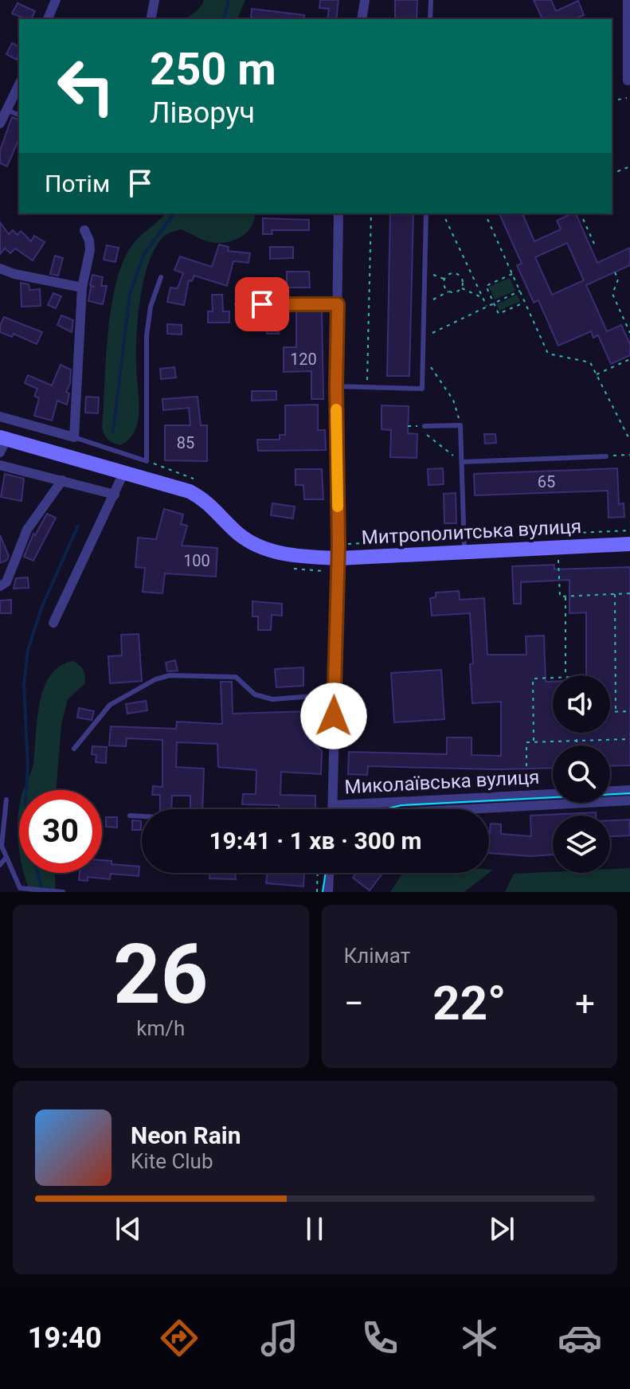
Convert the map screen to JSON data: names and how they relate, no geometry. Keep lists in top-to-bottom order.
{
  "streets": {
    "main road": ["Митрополитська вулиця"],
    "street": ["Миколаївська вулиця"]
  },
  "house_numbers": [
    "120",
    "85",
    "65",
    "100"
  ],
  "page": {
    "turn": ["250 m", "Ліворуч"],
    "then": "Потім",
    "limit": "30",
    "trip": "19:41 · 1 хв · 300 m",
    "tile": [
      ["26", "km/h"],
      "Клімат"
    ],
    "heat": ["−", "22°", "+"],
    "song": ["Neon Rain", "Kite Club"],
    "tabs": "19:40"
  }
}
